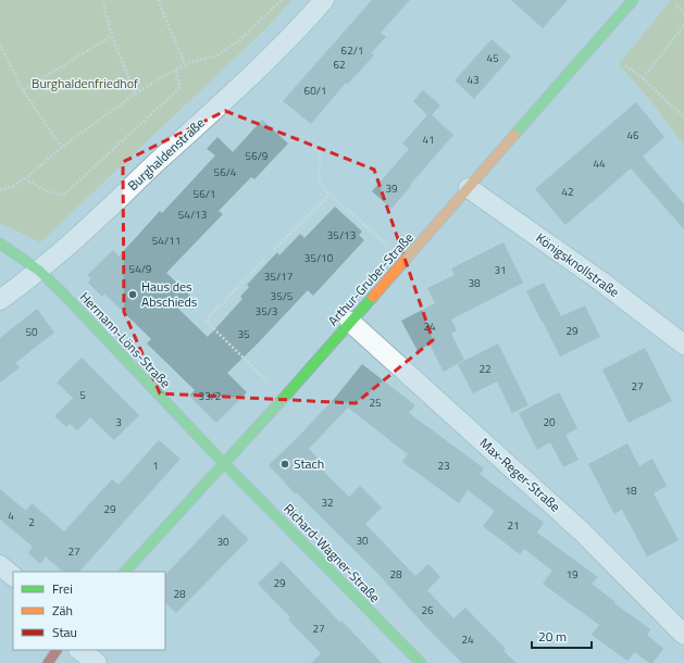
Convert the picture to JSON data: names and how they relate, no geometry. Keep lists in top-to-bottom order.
{
  "streets": {
    "street": [
      "Burghaldenstraße",
      "Königsknollstraße",
      "Arthur-Gruber-Straße",
      "Hermann-Löns-Straße",
      "Max-Reger-Straße",
      "Richard-Wagner-Straße"
    ]
  },
  "crossings": [
    ["Burghaldenstraße", "Hermann-Löns-Straße"],
    ["Königsknollstraße", "Arthur-Gruber-Straße"],
    ["Arthur-Gruber-Straße", "Hermann-Löns-Straße"],
    ["Arthur-Gruber-Straße", "Max-Reger-Straße"],
    ["Arthur-Gruber-Straße", "Richard-Wagner-Straße"],
    ["Hermann-Löns-Straße", "Richard-Wagner-Straße"]
  ],
  "parks": ["Burghaldenfriedhof"],
  "places": ["Haus des Abschieds", "Stach"],
  "house_numbers": [
    "62/1",
    "45",
    "62",
    "43",
    "60/1",
    "46",
    "41",
    "56/9",
    "44",
    "56/4",
    "39",
    "42",
    "56/1",
    "54/13",
    "35/13",
    "54/11",
    "35/10",
    "54/9",
    "31",
    "35/17",
    "38",
    "35/5",
    "35/3",
    "24",
    "29",
    "50",
    "35",
    "22",
    "27",
    "5",
    "33/2",
    "25",
    "3",
    "20",
    "1",
    "23",
    "18",
    "32",
    "29",
    "4",
    "2",
    "21",
    "30",
    "30",
    "27",
    "28",
    "19",
    "29",
    "28",
    "26",
    "27",
    "24"
  ],
  "legend": ["Frei", "Zäh", "Stau"],
  "scale_bar": "20 m"
}
